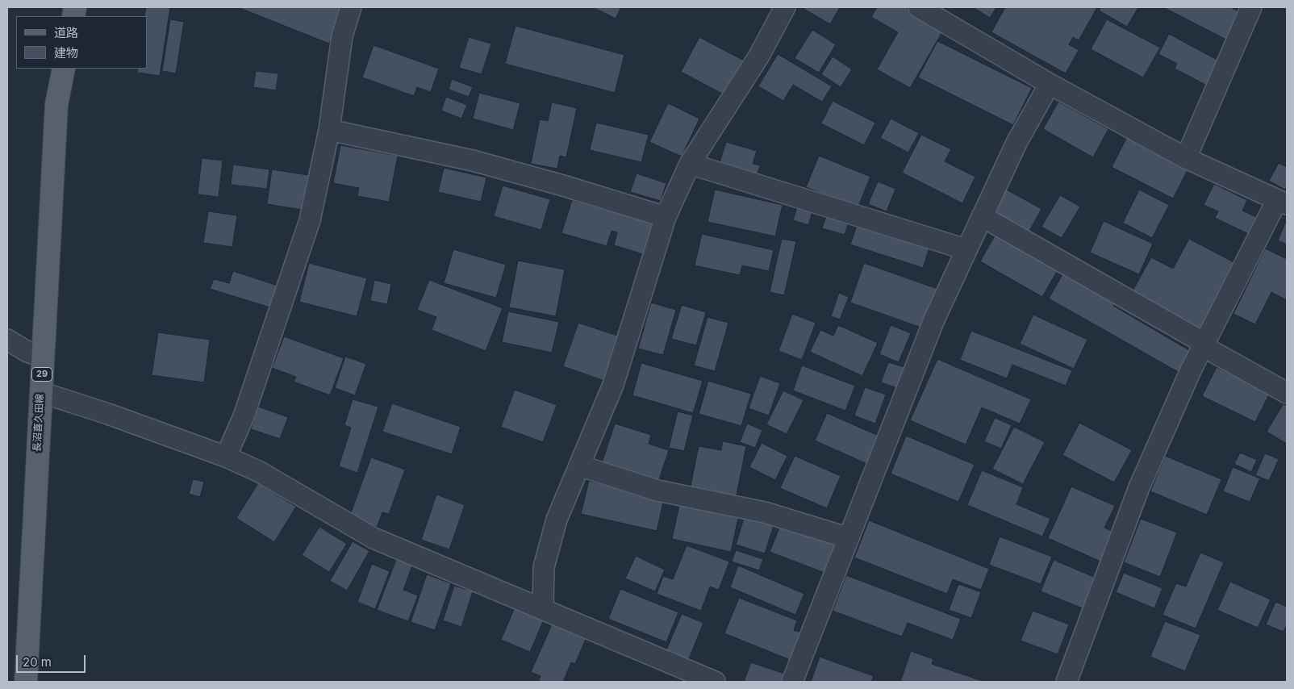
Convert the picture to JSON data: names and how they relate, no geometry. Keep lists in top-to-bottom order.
{
  "streets": {
    "main road": ["29", "長沼喜久田線"]
  },
  "legend": ["道路", "建物"],
  "scale_bar": "20 m"
}
